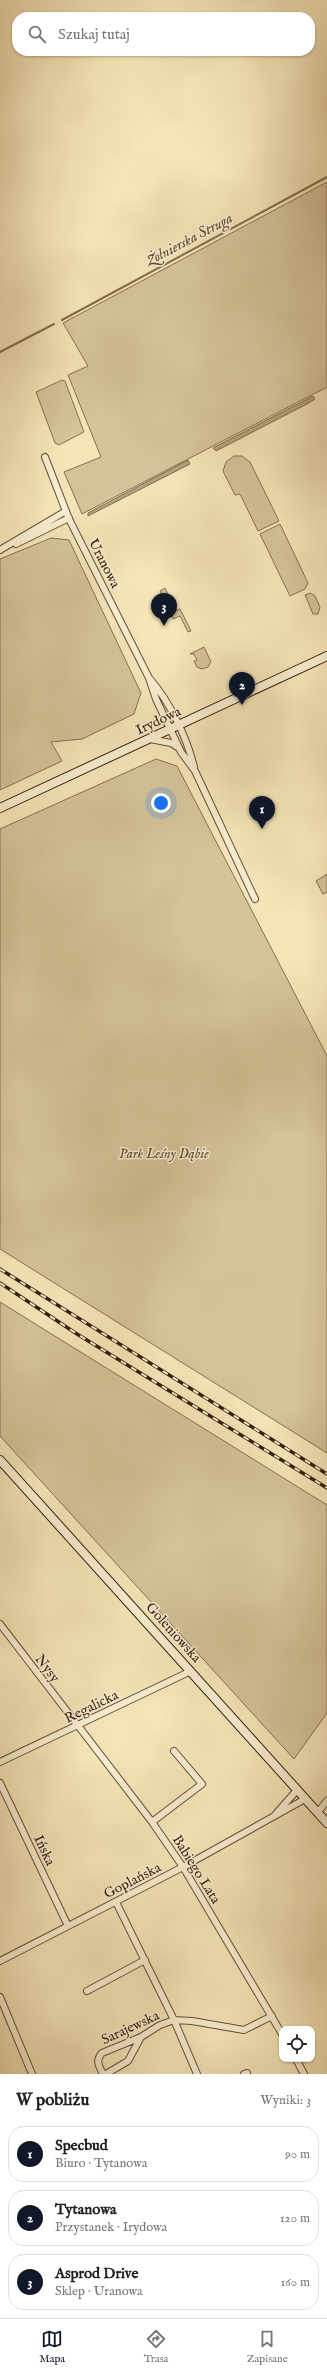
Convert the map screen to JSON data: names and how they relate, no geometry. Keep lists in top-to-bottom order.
{
  "streets": {
    "street": [
      "Uranowa",
      "Irydowa",
      "Goleniowska",
      "Nysy",
      "Regalicka",
      "Ińska",
      "Babiego Lata",
      "Goplańska",
      "Sarajewska"
    ]
  },
  "crossings": [
    ["Uranowa", "Irydowa"],
    ["Goleniowska", "Regalicka"],
    ["Goleniowska", "Goplańska"],
    ["Nysy", "Regalicka"],
    ["Nysy", "Babiego Lata"],
    ["Regalicka", "Babiego Lata"],
    ["Ińska", "Goplańska"],
    ["Babiego Lata", "Goplańska"],
    ["Babiego Lata", "Sarajewska"]
  ],
  "water": ["Żołnierska Struga"],
  "parks": ["Park Leśny Dąbie"],
  "page": {
    "search": "Szukaj tutaj",
    "pins": ["3", "2", "1"],
    "heading": ["W pobliżu", "Wyniki: 3"],
    "list": [
      {
        "mark": "1",
        "name": "Specbud",
        "note": "Biuro · Tytanowa",
        "value": "90 m"
      },
      {
        "mark": "2",
        "name": "Tytanowa",
        "note": "Przystanek · Irydowa",
        "value": "120 m"
      },
      {
        "mark": "3",
        "name": "Asprod Drive",
        "note": "Sklep · Uranowa",
        "value": "160 m"
      }
    ],
    "nav": ["Mapa", "Trasa", "Zapisane"]
  }
}
